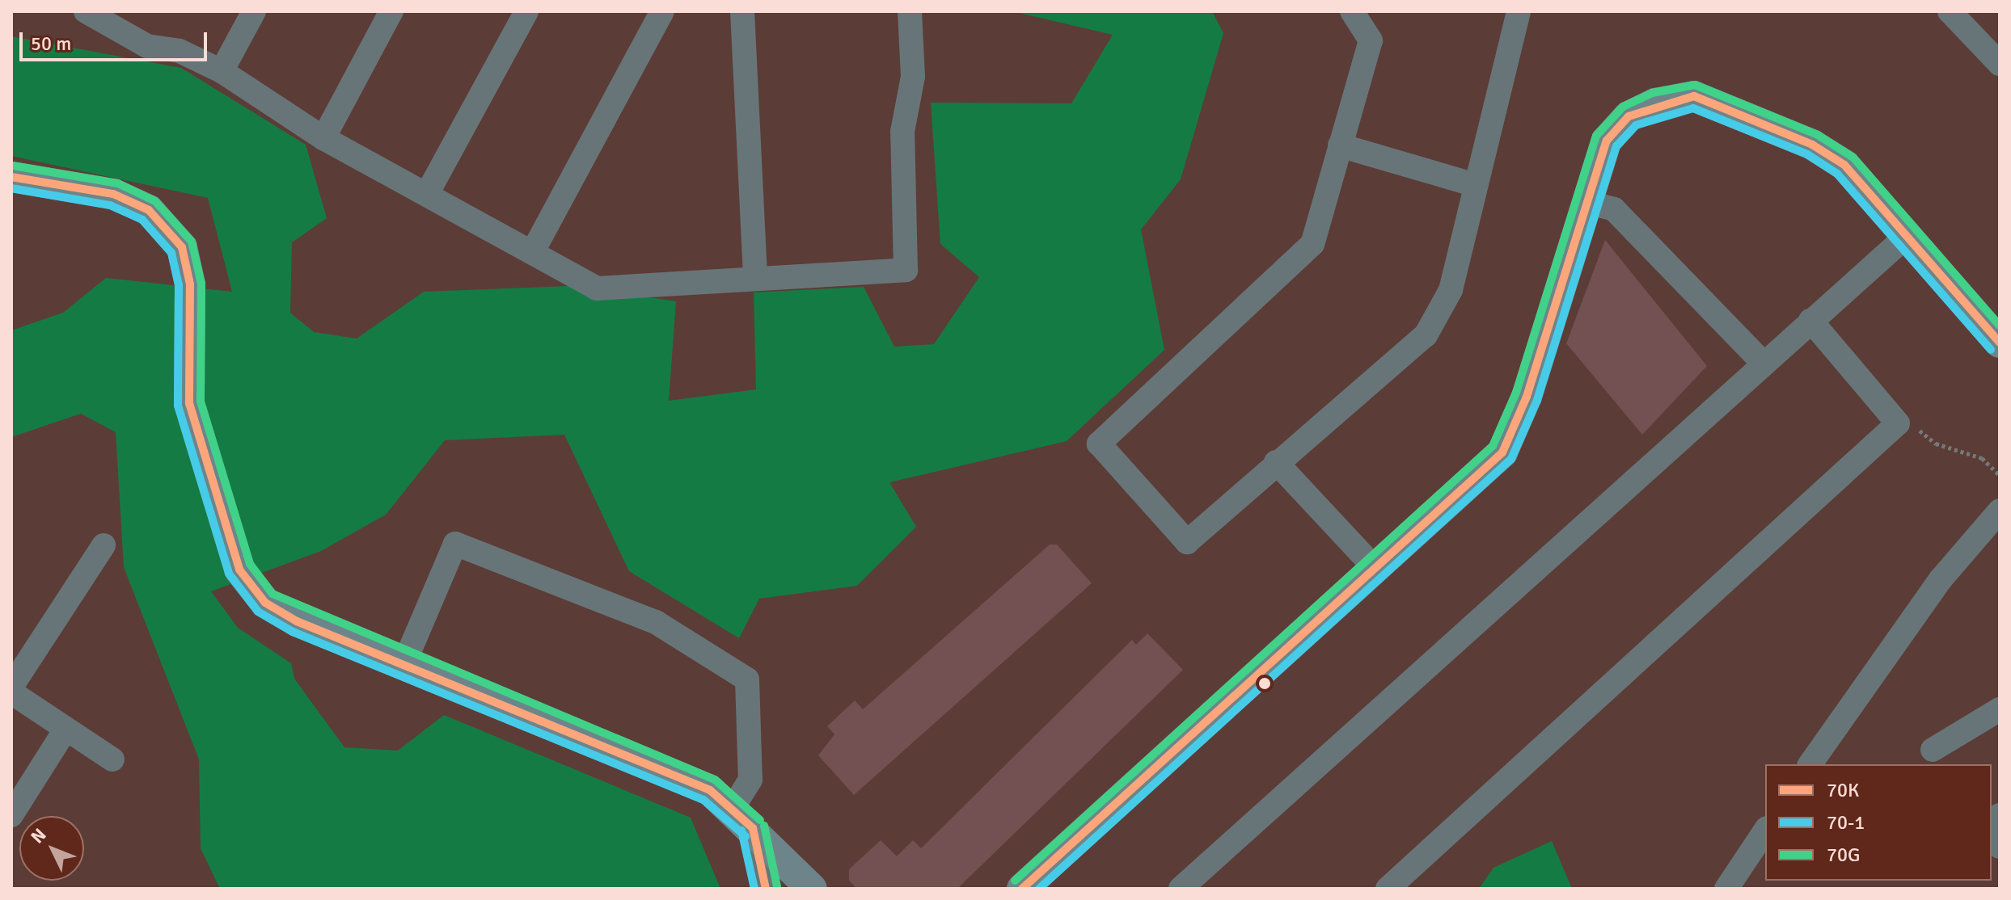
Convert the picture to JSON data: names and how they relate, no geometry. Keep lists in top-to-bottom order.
{
  "lines": ["transit line 70G", "transit line 70K", "transit line 70-1"],
  "legend": ["70K", "70-1", "70G"],
  "scale_bar": "50 m",
  "north": "top left"
}
